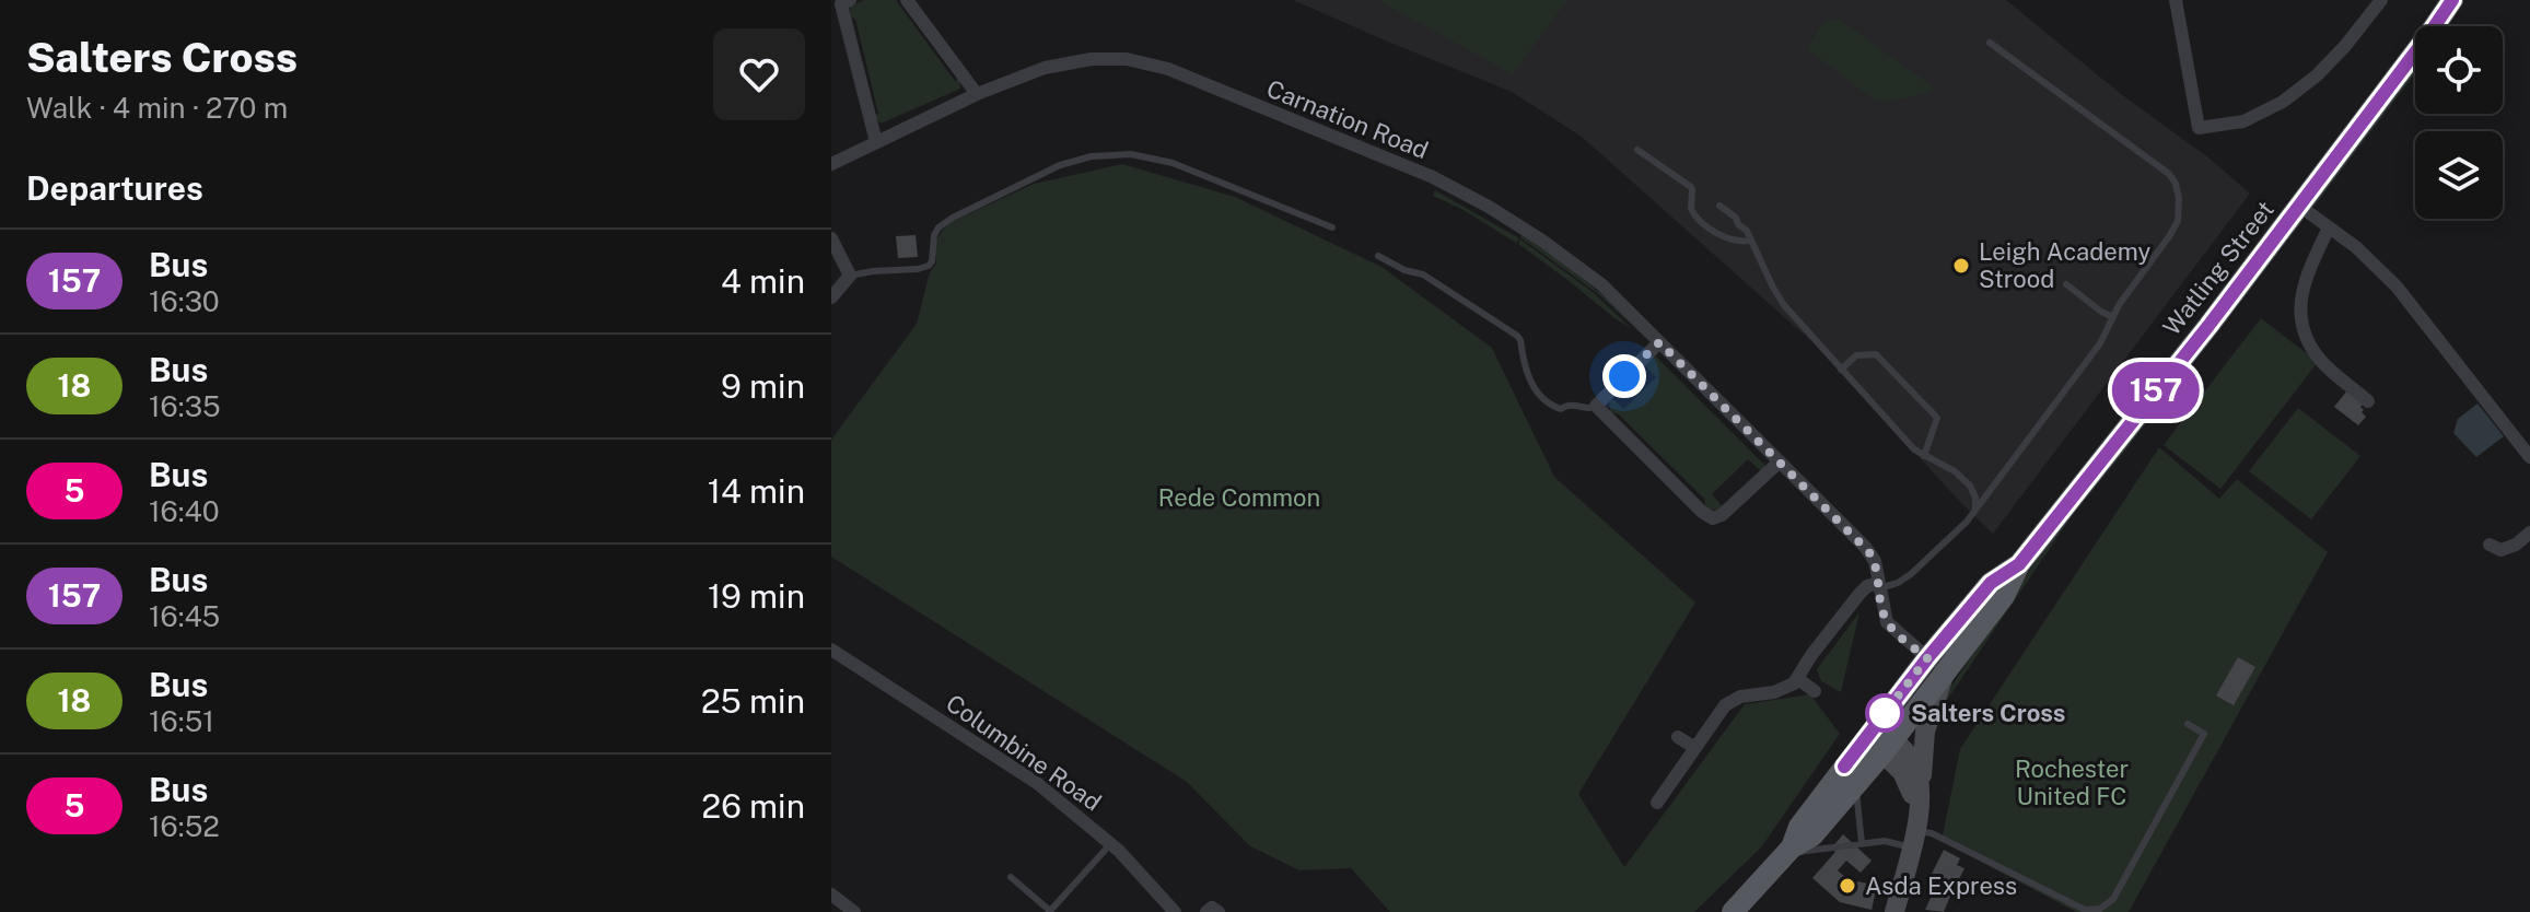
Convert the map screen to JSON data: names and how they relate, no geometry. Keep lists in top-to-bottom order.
{
  "streets": {
    "main road": ["Watling Street"],
    "street": ["Carnation Road", "Columbine Road"]
  },
  "crossings": [
    ["Carnation Road", "Watling Street"]
  ],
  "parks": ["Rede Common", "Rochester United FC"],
  "places": ["Leigh Academy Strood", "Salters Cross", "Asda Express"],
  "lines": ["bus line 157"],
  "page": {
    "heading": [
      ["Salters Cross", "Walk · 4 min · 270 m"],
      "Departures"
    ],
    "on_map": "157",
    "list": [
      {
        "mark": "157",
        "name": "Bus",
        "note": "16:30",
        "value": "4 min"
      },
      {
        "mark": "18",
        "name": "Bus",
        "note": "16:35",
        "value": "9 min"
      },
      {
        "mark": "5",
        "name": "Bus",
        "note": "16:40",
        "value": "14 min"
      },
      {
        "mark": "157",
        "name": "Bus",
        "note": "16:45",
        "value": "19 min"
      },
      {
        "mark": "18",
        "name": "Bus",
        "note": "16:51",
        "value": "25 min"
      },
      {
        "mark": "5",
        "name": "Bus",
        "note": "16:52",
        "value": "26 min"
      }
    ]
  }
}
